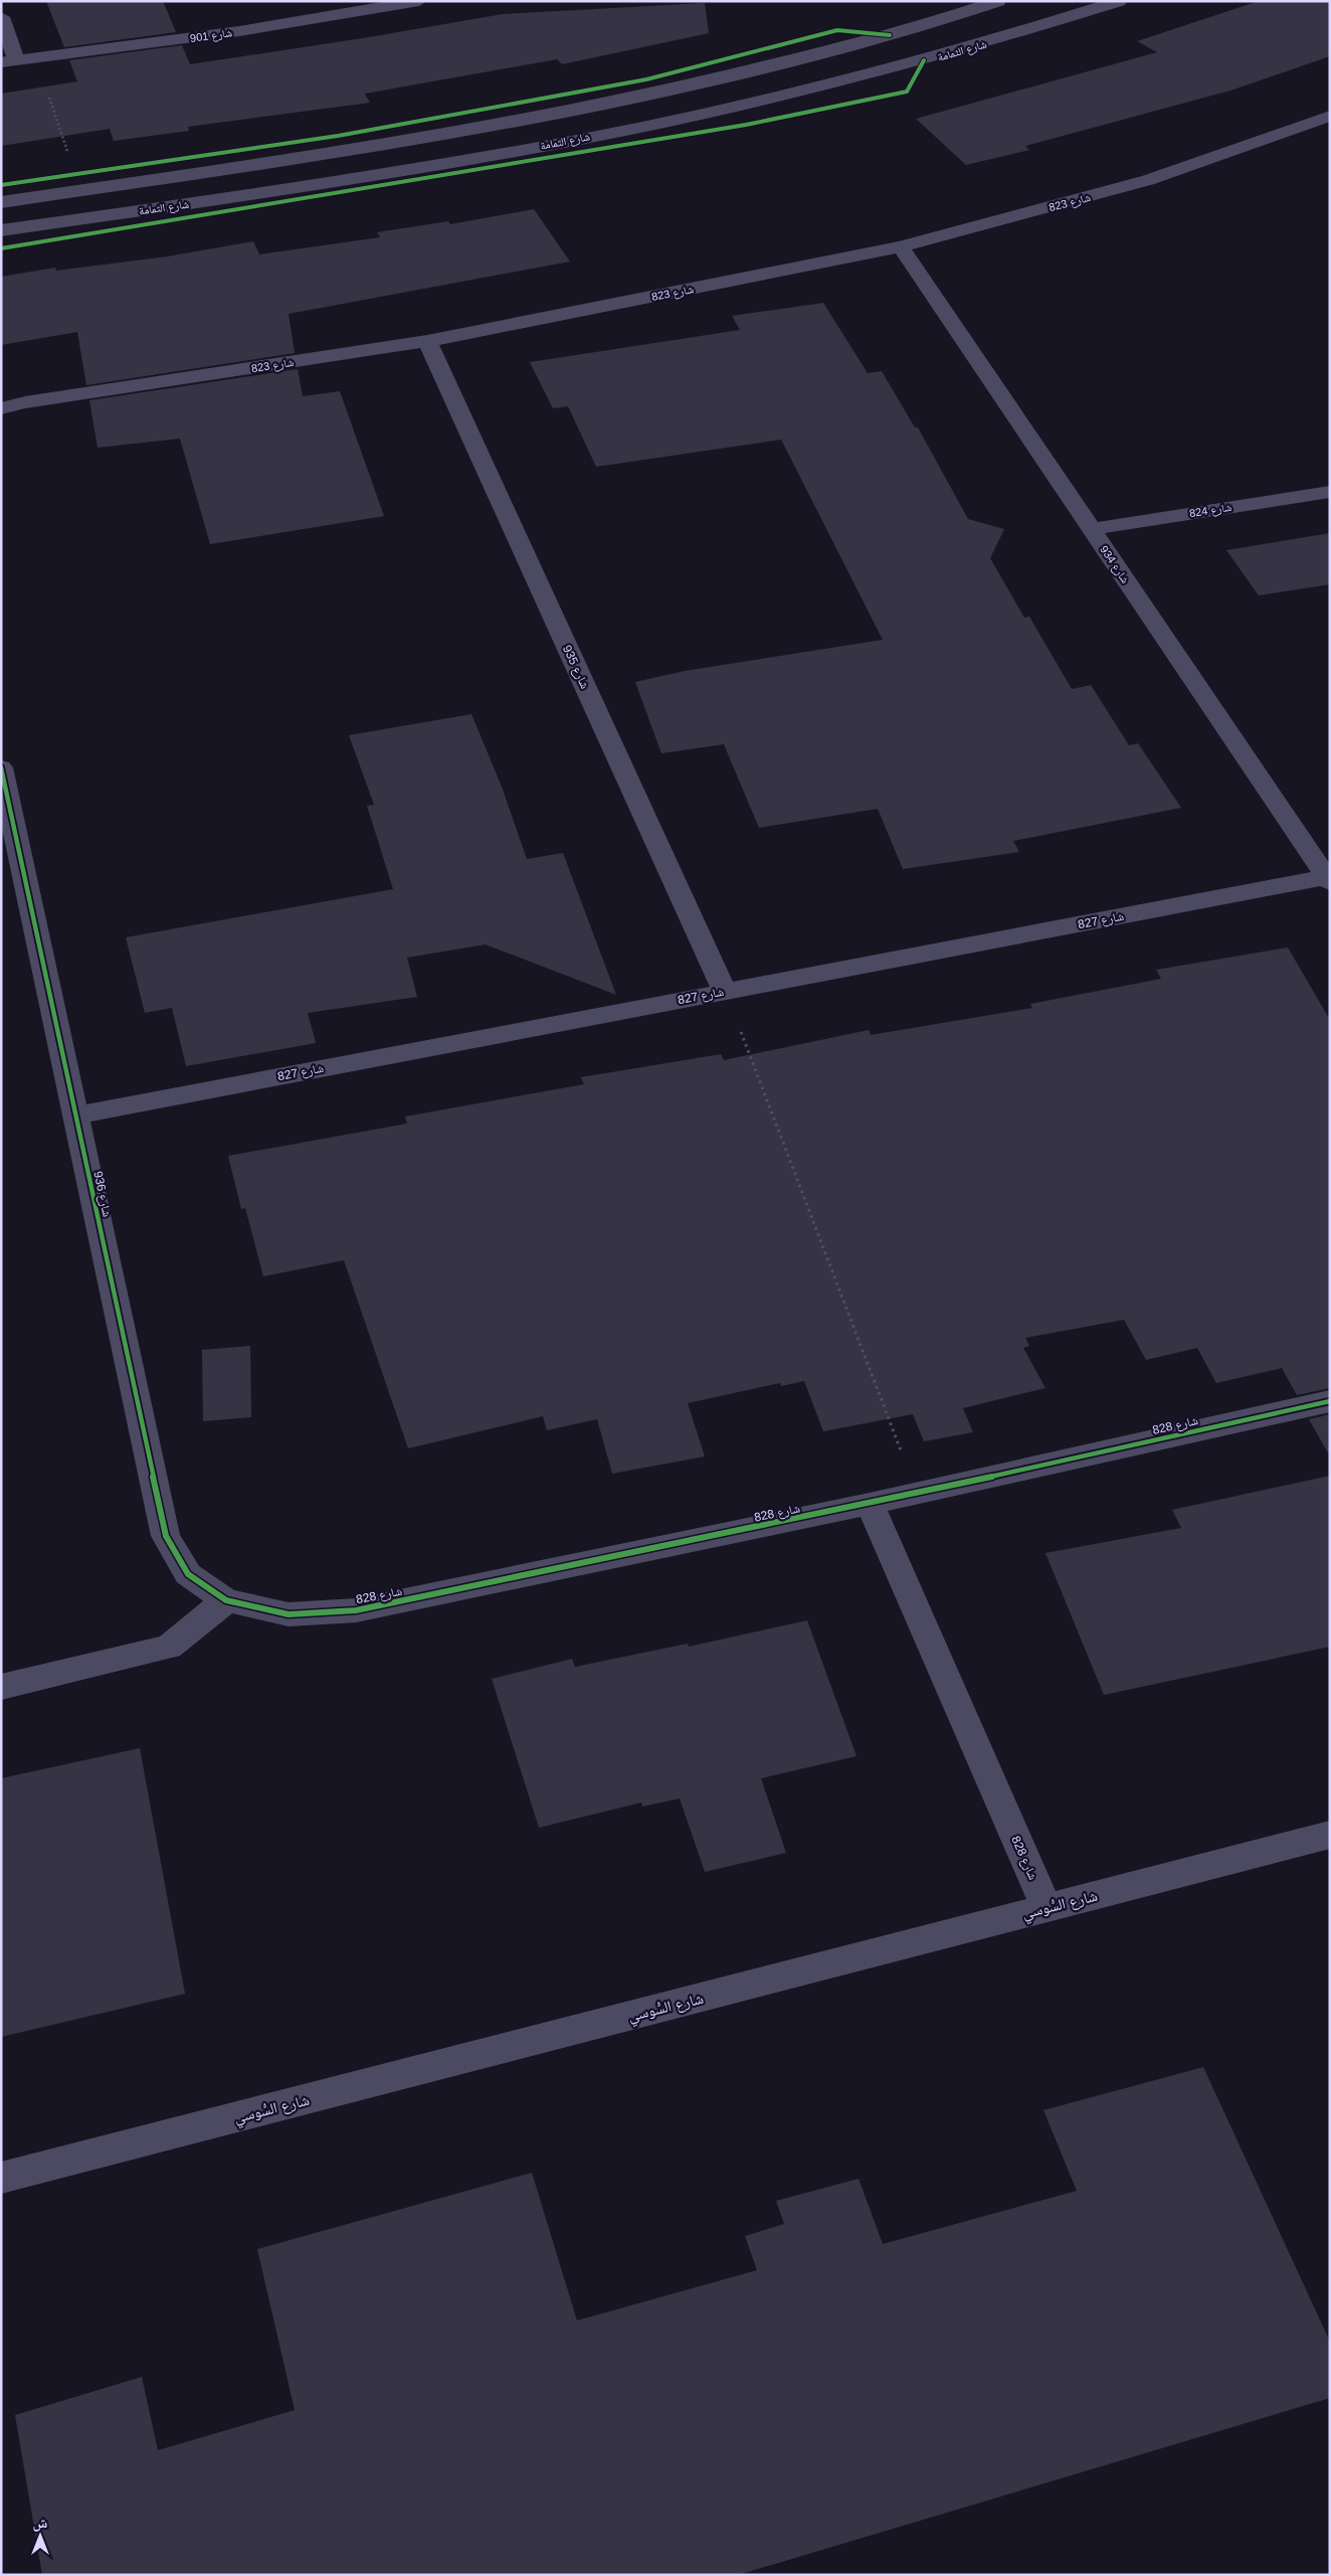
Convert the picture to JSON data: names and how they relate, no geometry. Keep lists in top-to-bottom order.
{
  "streets": {
    "street": [
      "شارع 901",
      "شارع الثمامة",
      "شارع 823",
      "شارع 824",
      "شارع 934",
      "شارع 935",
      "شارع 827",
      "شارع 936",
      "شارع 828",
      "شارع السُّوسي"
    ]
  },
  "crossings": [
    ["شارع 823", "شارع 934"],
    ["شارع 823", "شارع 935"],
    ["شارع 824", "شارع 934"],
    ["شارع 934", "شارع 827"],
    ["شارع 935", "شارع 827"],
    ["شارع 827", "شارع 936"],
    ["شارع 936", "شارع 828"],
    ["شارع 828", "شارع السُّوسي"]
  ],
  "north": "top"
}
